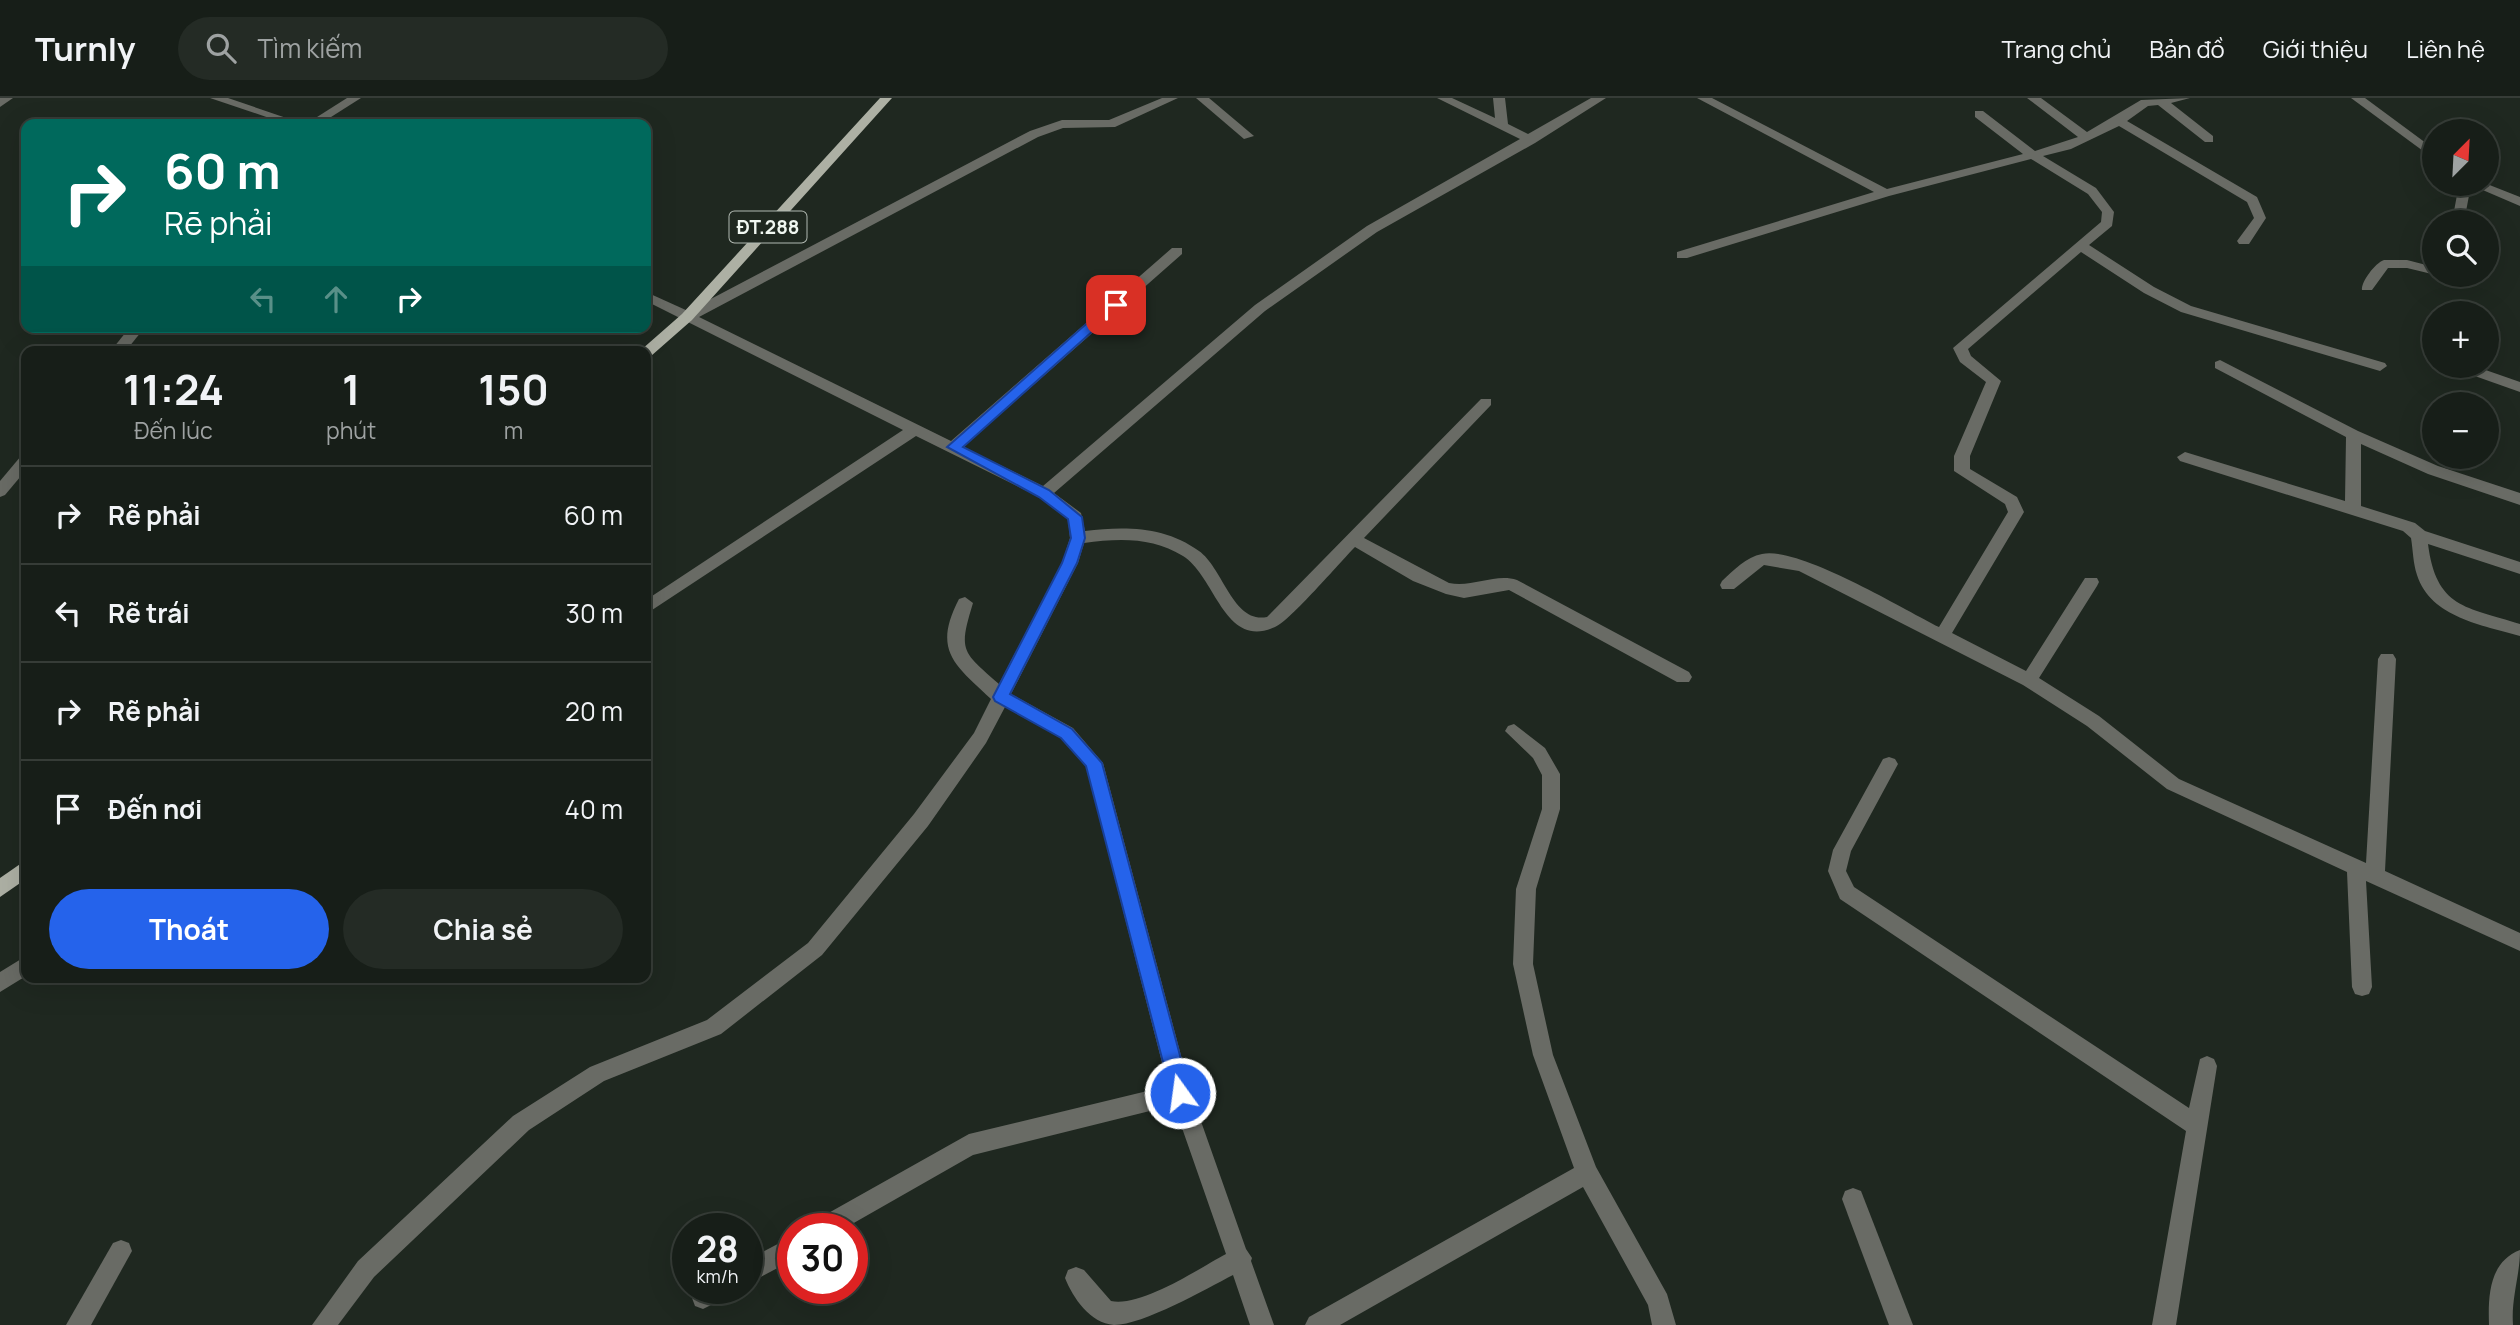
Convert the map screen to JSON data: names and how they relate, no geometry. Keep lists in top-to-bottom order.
{
  "streets": {
    "main road": ["ĐT.288"]
  },
  "north": "top right",
  "page": {
    "header": "Turnly",
    "search": "Tìm kiếm",
    "nav": [
      "Trang chủ",
      "Bản đồ",
      "Giới thiệu",
      "Liên hệ"
    ],
    "map_buttons": ["+", "−"],
    "turn": ["60 m", "Rẽ phải"],
    "eta": [
      "11:24",
      "Đến lúc",
      "1",
      "phút",
      "150",
      "m"
    ],
    "list": [
      {
        "name": "Rẽ phải",
        "value": "60 m"
      },
      {
        "name": "Rẽ trái",
        "value": "30 m"
      },
      {
        "name": "Rẽ phải",
        "value": "20 m"
      },
      {
        "name": "Đến nơi",
        "value": "40 m"
      }
    ],
    "buttons": ["Thoát", "Chia sẻ"],
    "speed": "28 km/h",
    "limit": "30"
  }
}
